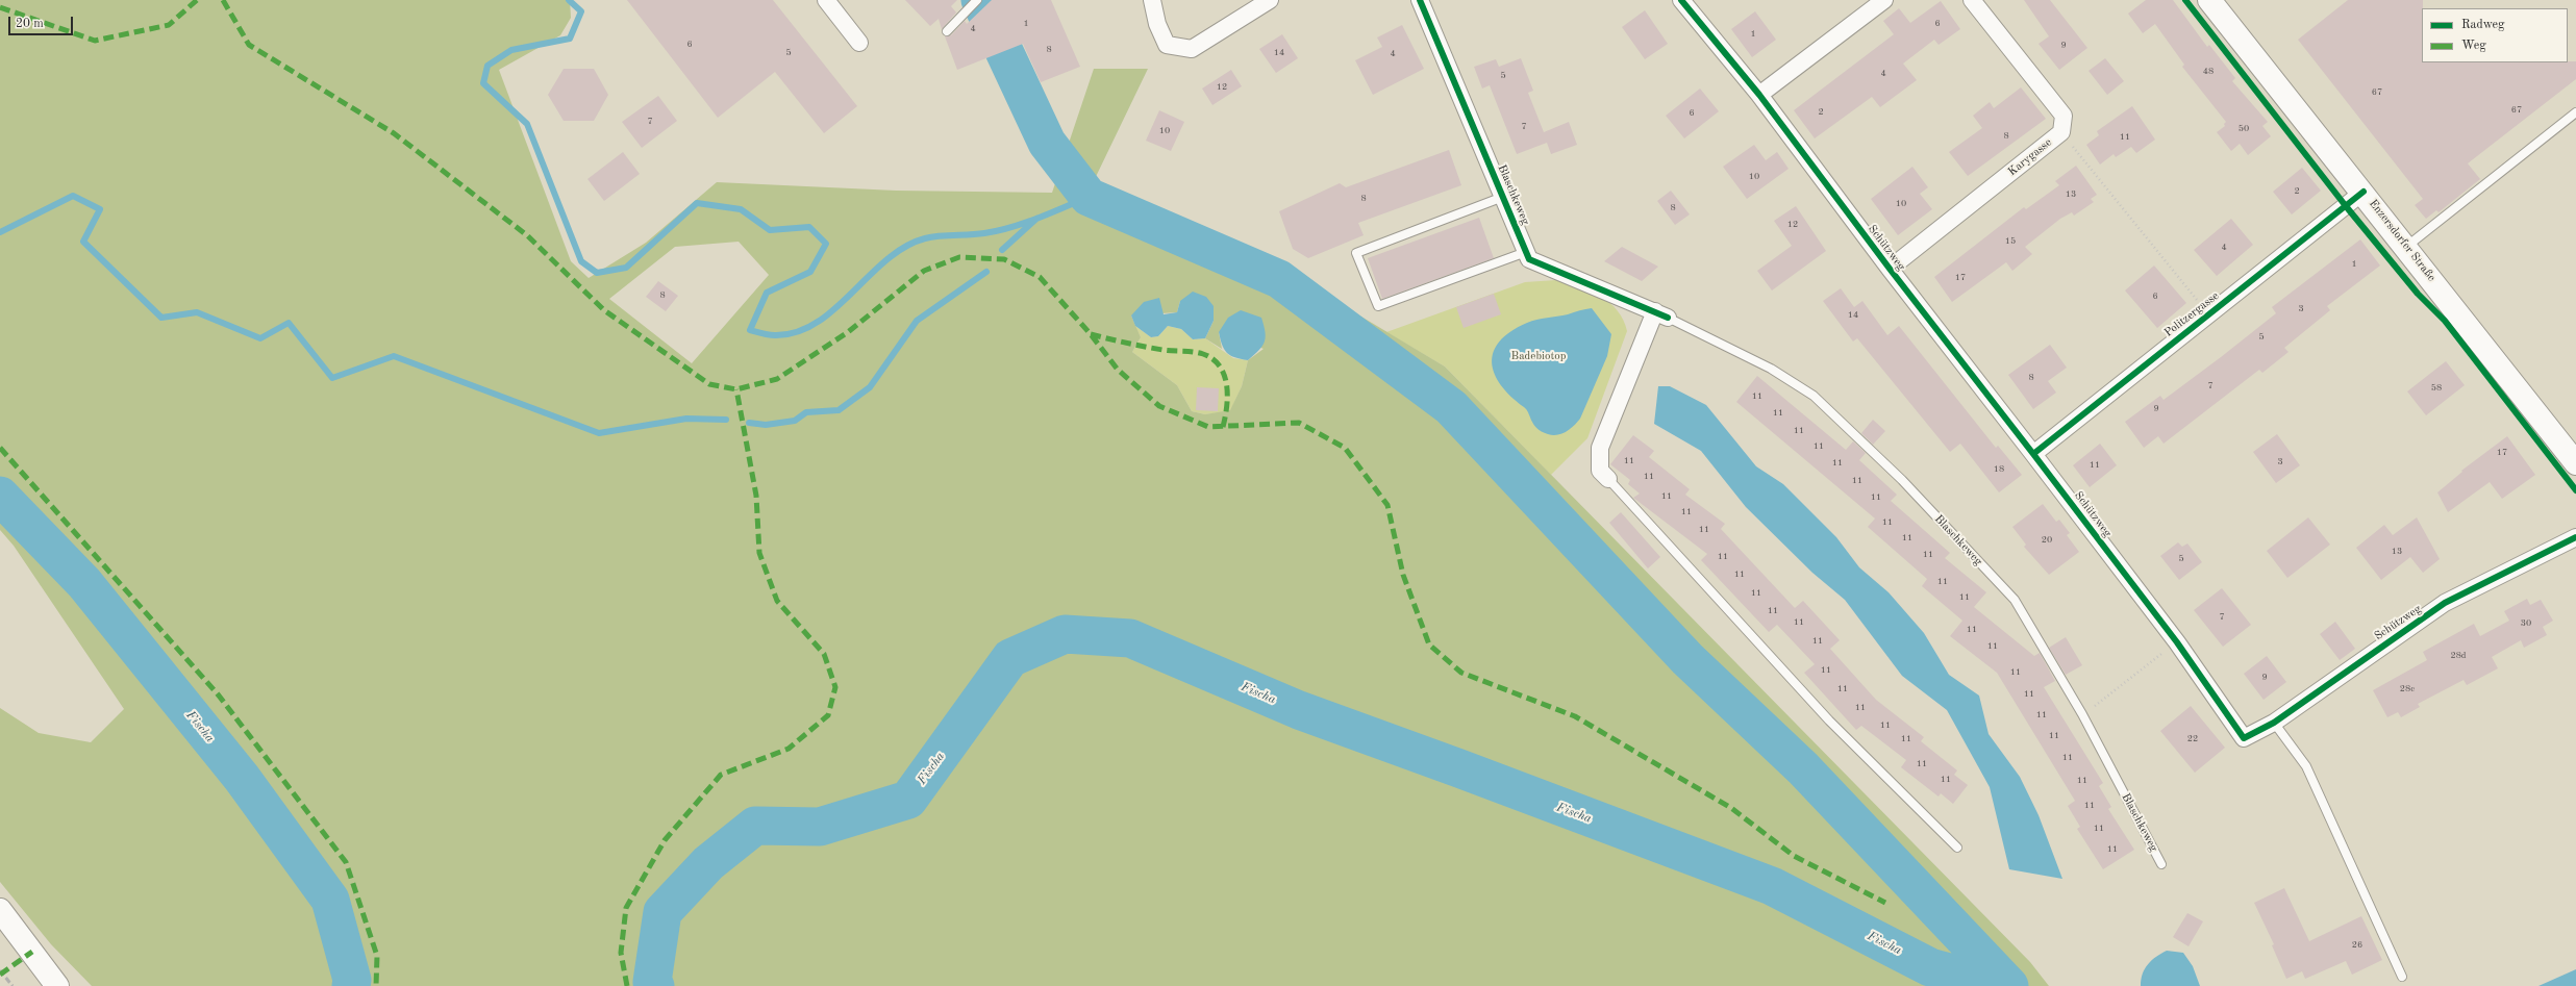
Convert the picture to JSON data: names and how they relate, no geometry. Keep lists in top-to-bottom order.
{
  "streets": {
    "main road": ["Enzersdorfer Straße"],
    "street": [
      "Karygasse",
      "Blaschkeweg",
      "Schützweg",
      "Politzergasse"
    ]
  },
  "crossings": [
    ["Karygasse", "Schützweg"],
    ["Enzersdorfer Straße", "Politzergasse"],
    ["Schützweg", "Politzergasse"]
  ],
  "water": ["Fischa"],
  "parks": ["Badebiotop"],
  "house_numbers": [
    "1",
    "6",
    "4",
    "1",
    "6",
    "9",
    "8",
    "5",
    "14",
    "4",
    "48",
    "4",
    "5",
    "12",
    "67",
    "67",
    "2",
    "6",
    "7",
    "7",
    "50",
    "10",
    "8",
    "11",
    "10",
    "2",
    "13",
    "8",
    "10",
    "8",
    "12",
    "15",
    "4",
    "1",
    "17",
    "8",
    "6",
    "3",
    "14",
    "5",
    "8",
    "7",
    "58",
    "11",
    "9",
    "11",
    "11",
    "11",
    "17",
    "11",
    "3",
    "11",
    "11",
    "18",
    "11",
    "11",
    "11",
    "11",
    "11",
    "11",
    "11",
    "11",
    "20",
    "13",
    "11",
    "11",
    "5",
    "11",
    "11",
    "11",
    "11",
    "11",
    "7",
    "11",
    "30",
    "11",
    "11",
    "11",
    "28d",
    "11",
    "11",
    "9",
    "11",
    "28c",
    "11",
    "11",
    "11",
    "11",
    "11",
    "11",
    "22",
    "11",
    "11",
    "11",
    "11",
    "11",
    "11",
    "11",
    "26"
  ],
  "legend": ["Radweg", "Weg"],
  "scale_bar": "20 m"
}
